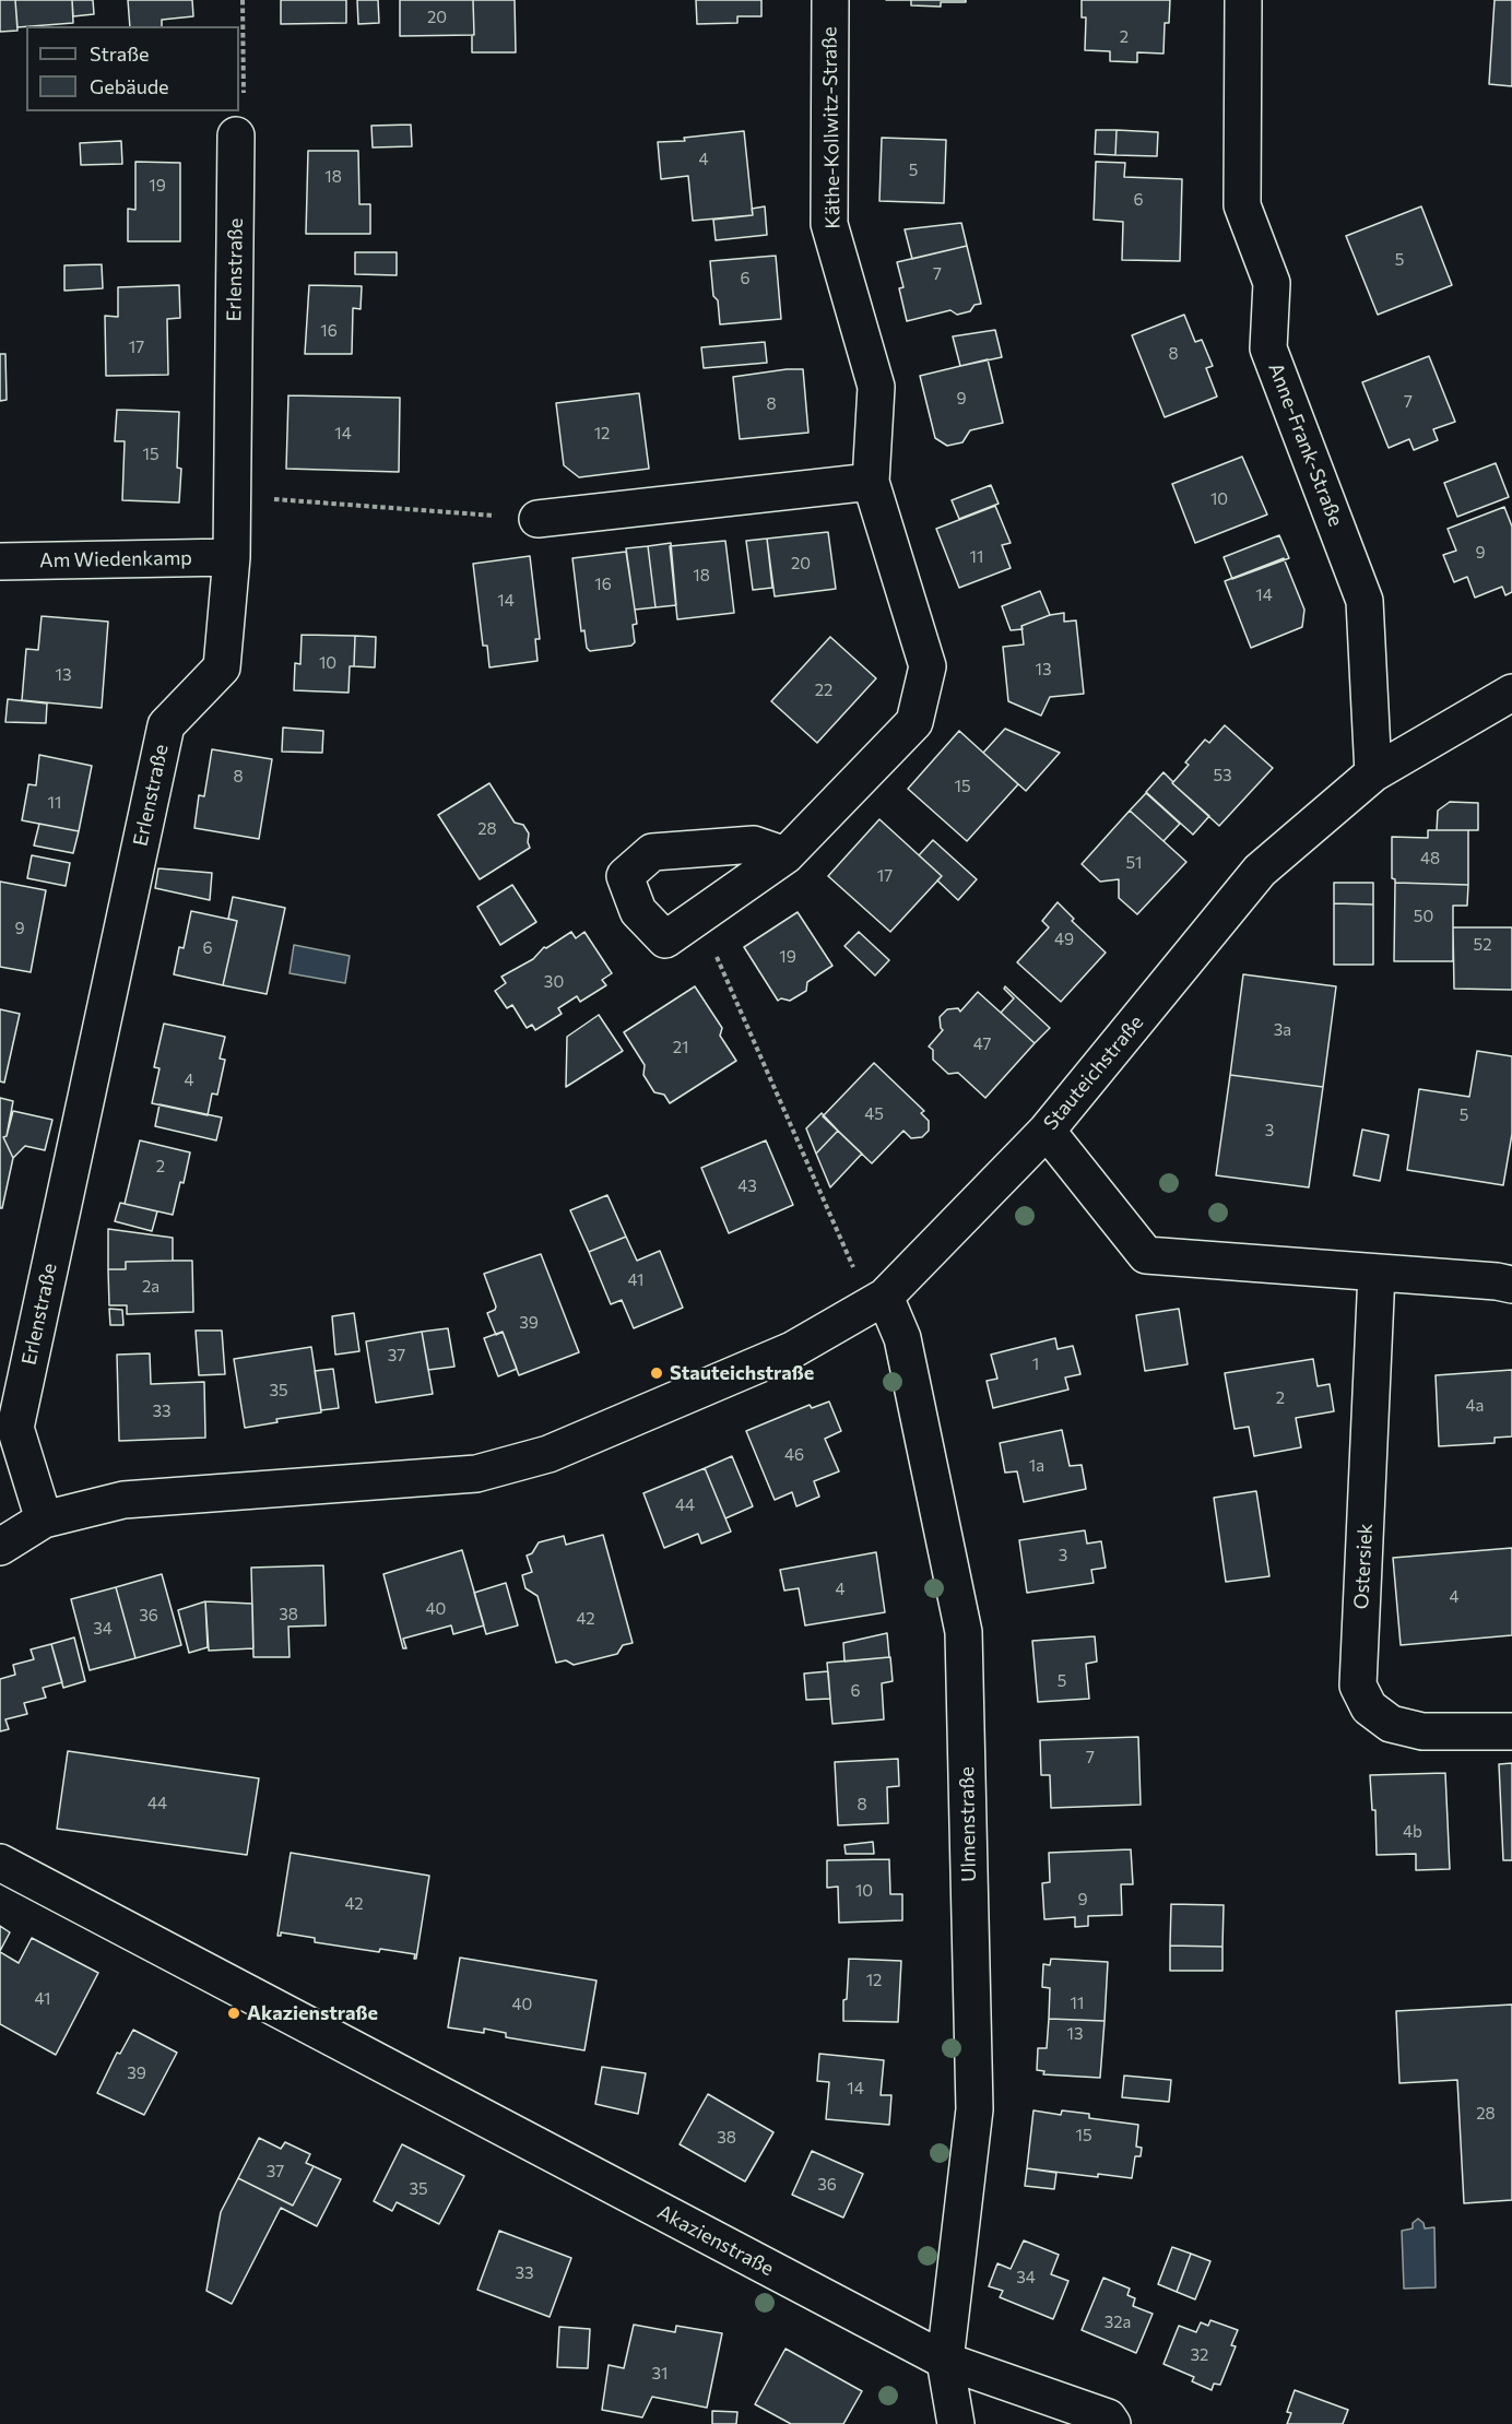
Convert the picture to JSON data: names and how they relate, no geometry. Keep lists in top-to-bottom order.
{
  "streets": {
    "street": [
      "Käthe-Kollwitz-Straße",
      "Erlenstraße",
      "Anne-Frank-Straße",
      "Am Wiedenkamp",
      "Stauteichstraße",
      "Ostersiek",
      "Ulmenstraße",
      "Akazienstraße"
    ]
  },
  "crossings": [
    ["Erlenstraße", "Am Wiedenkamp"],
    ["Erlenstraße", "Stauteichstraße"],
    ["Anne-Frank-Straße", "Stauteichstraße"],
    ["Stauteichstraße", "Ulmenstraße"],
    ["Ulmenstraße", "Akazienstraße"]
  ],
  "places": ["Stauteichstraße", "Akazienstraße"],
  "house_numbers": [
    "20",
    "2",
    "4",
    "5",
    "18",
    "19",
    "6",
    "5",
    "7",
    "6",
    "16",
    "17",
    "8",
    "9",
    "7",
    "8",
    "14",
    "12",
    "15",
    "10",
    "9",
    "11",
    "20",
    "18",
    "16",
    "14",
    "14",
    "10",
    "13",
    "13",
    "22",
    "53",
    "8",
    "15",
    "11",
    "28",
    "48",
    "51",
    "17",
    "50",
    "9",
    "49",
    "52",
    "6",
    "19",
    "30",
    "3a",
    "47",
    "21",
    "4",
    "45",
    "5",
    "3",
    "2",
    "43",
    "41",
    "2a",
    "39",
    "37",
    "1",
    "35",
    "2",
    "4a",
    "33",
    "46",
    "1a",
    "44",
    "3",
    "4",
    "4",
    "40",
    "38",
    "36",
    "42",
    "34",
    "5",
    "6",
    "7",
    "44",
    "8",
    "4b",
    "10",
    "9",
    "42",
    "12",
    "41",
    "11",
    "40",
    "13",
    "39",
    "14",
    "28",
    "15",
    "38",
    "37",
    "36",
    "35",
    "33",
    "34",
    "32a",
    "32",
    "31"
  ],
  "legend": ["Straße", "Gebäude"]
}
